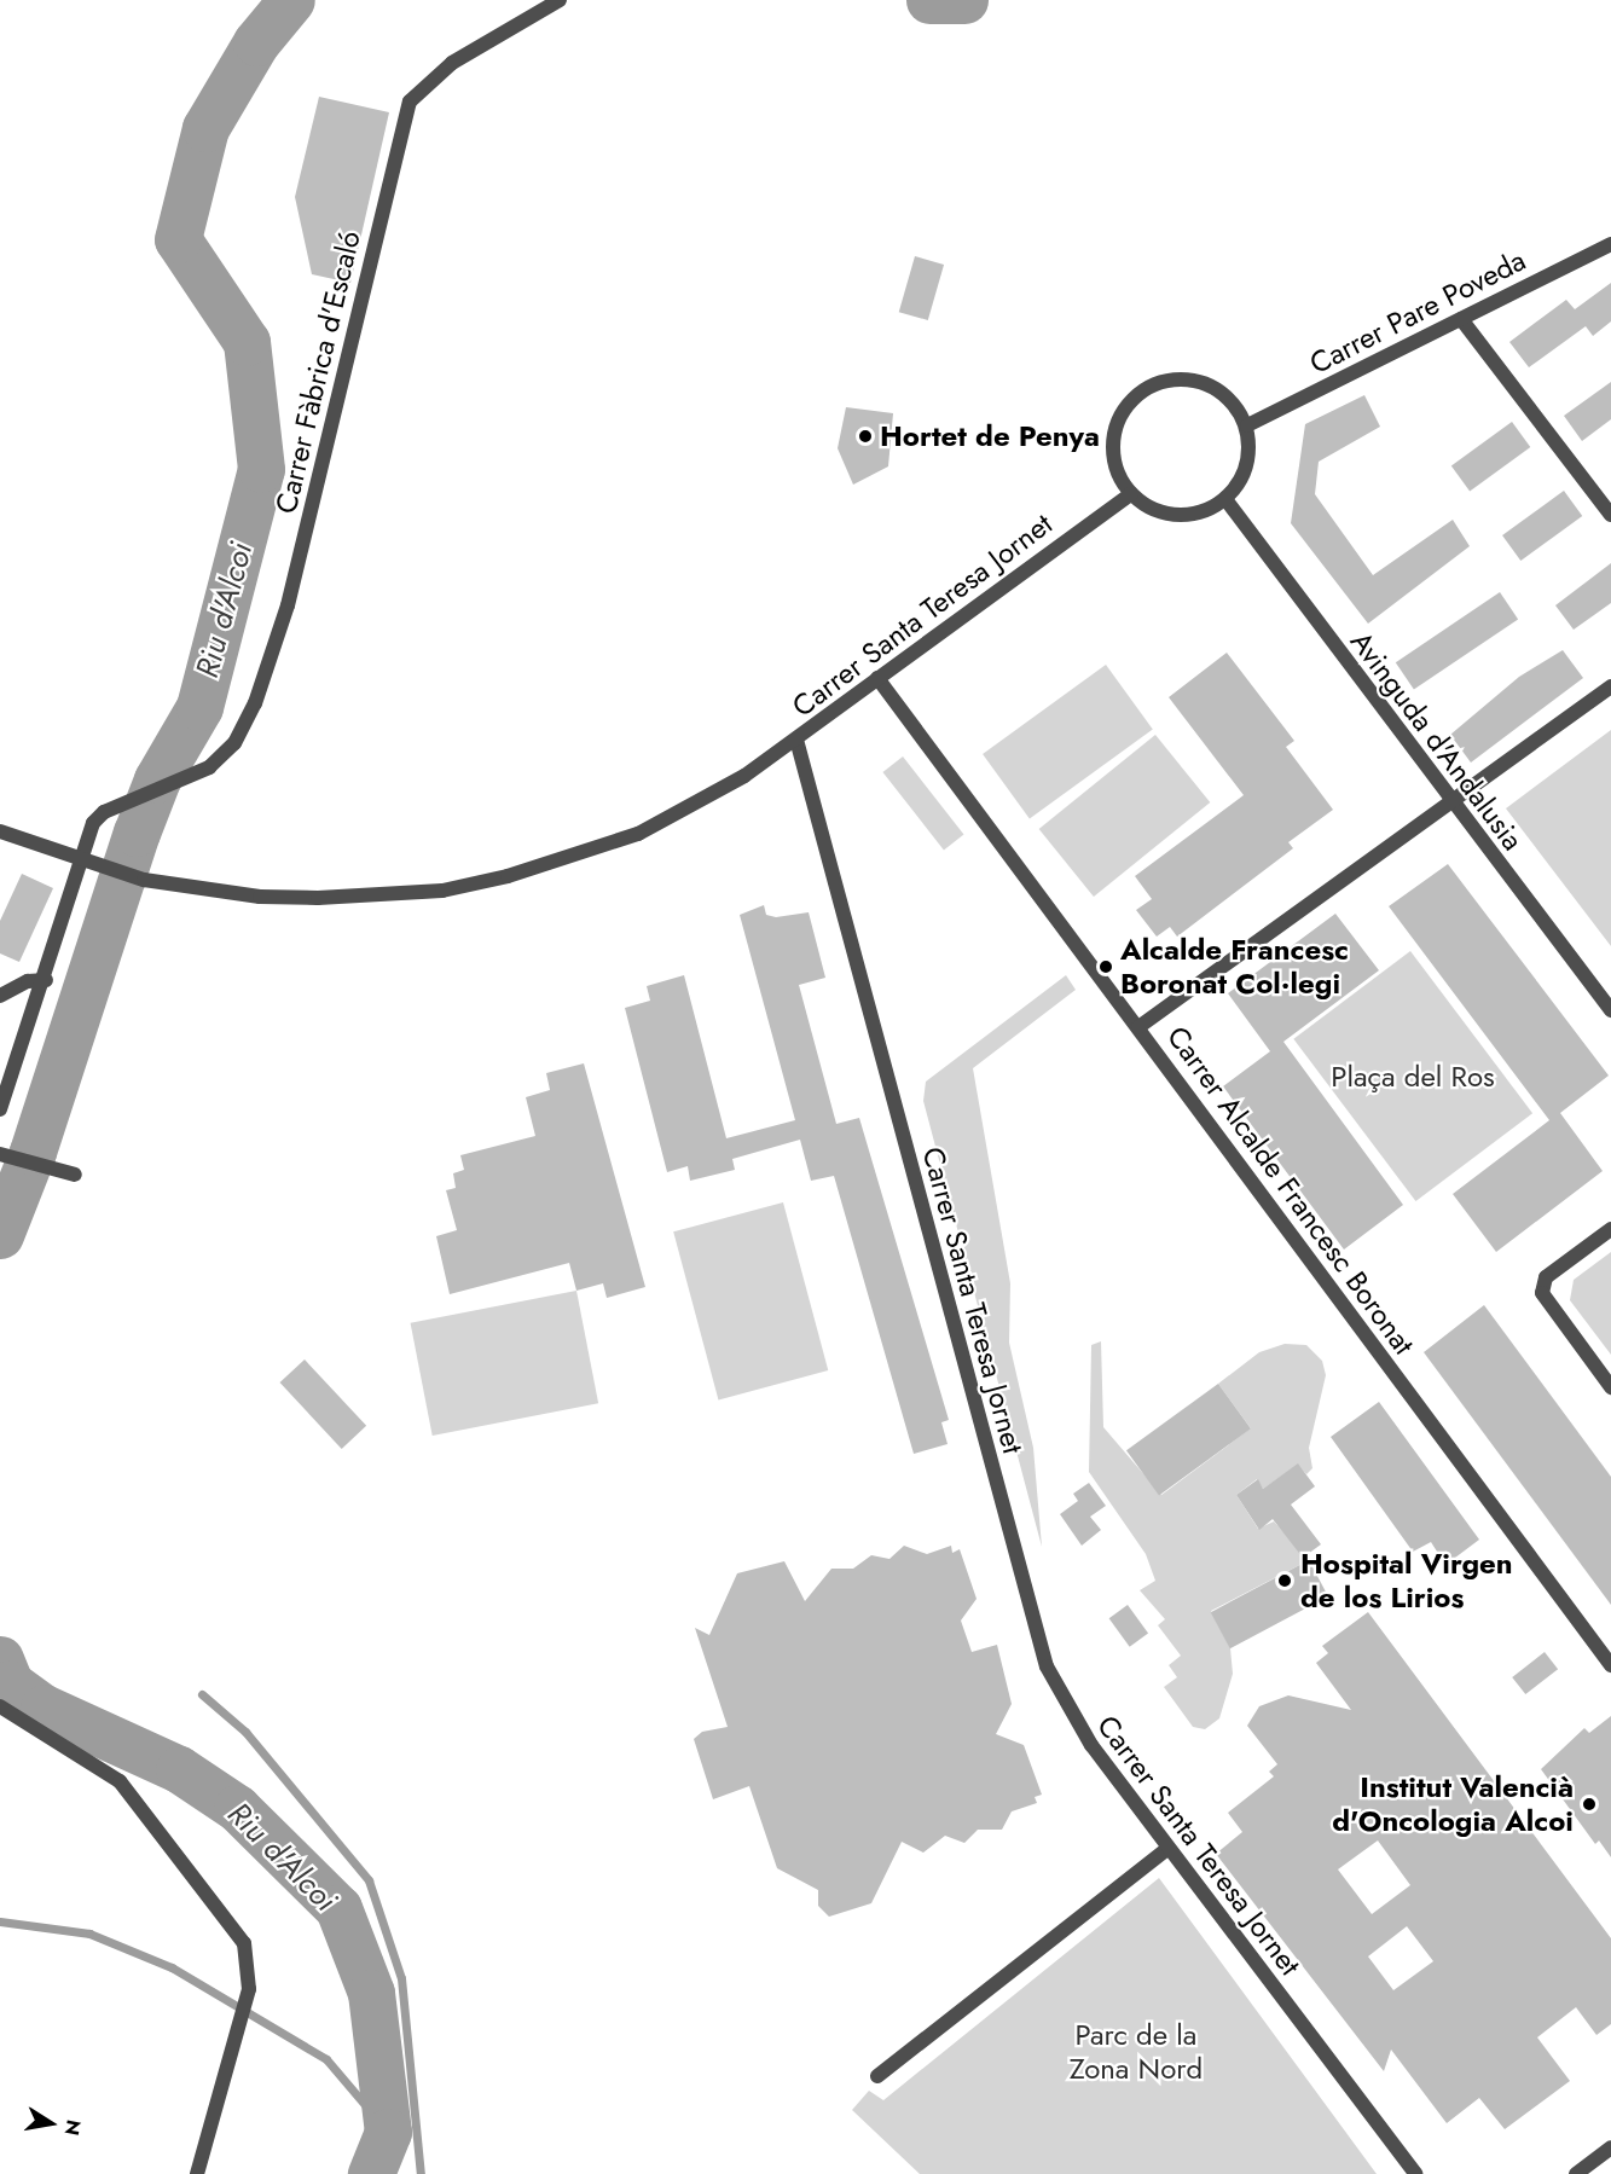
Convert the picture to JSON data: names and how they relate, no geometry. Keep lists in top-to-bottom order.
{
  "streets": {
    "street": [
      "Carrer Pare Poveda",
      "Carrer Fàbrica d'Escaló",
      "Carrer Santa Teresa Jornet",
      "Avinguda d'Andalusia",
      "Carrer Alcalde Francesc Boronat"
    ]
  },
  "crossings": [
    ["Carrer Pare Poveda", "Carrer Santa Teresa Jornet"],
    ["Carrer Pare Poveda", "Avinguda d'Andalusia"],
    ["Carrer Santa Teresa Jornet", "Avinguda d'Andalusia"],
    ["Carrer Santa Teresa Jornet", "Carrer Alcalde Francesc Boronat"]
  ],
  "water": ["Riu d'Alcoi"],
  "parks": ["Plaça del Ros", "Parc de la Zona Nord"],
  "places": [
    "Hortet de Penya",
    "Alcalde Francesc Boronat Col·legi",
    "Hospital Virgen de los Lirios",
    "Institut Valencià d'Oncologia Alcoi"
  ],
  "north": "right"
}
